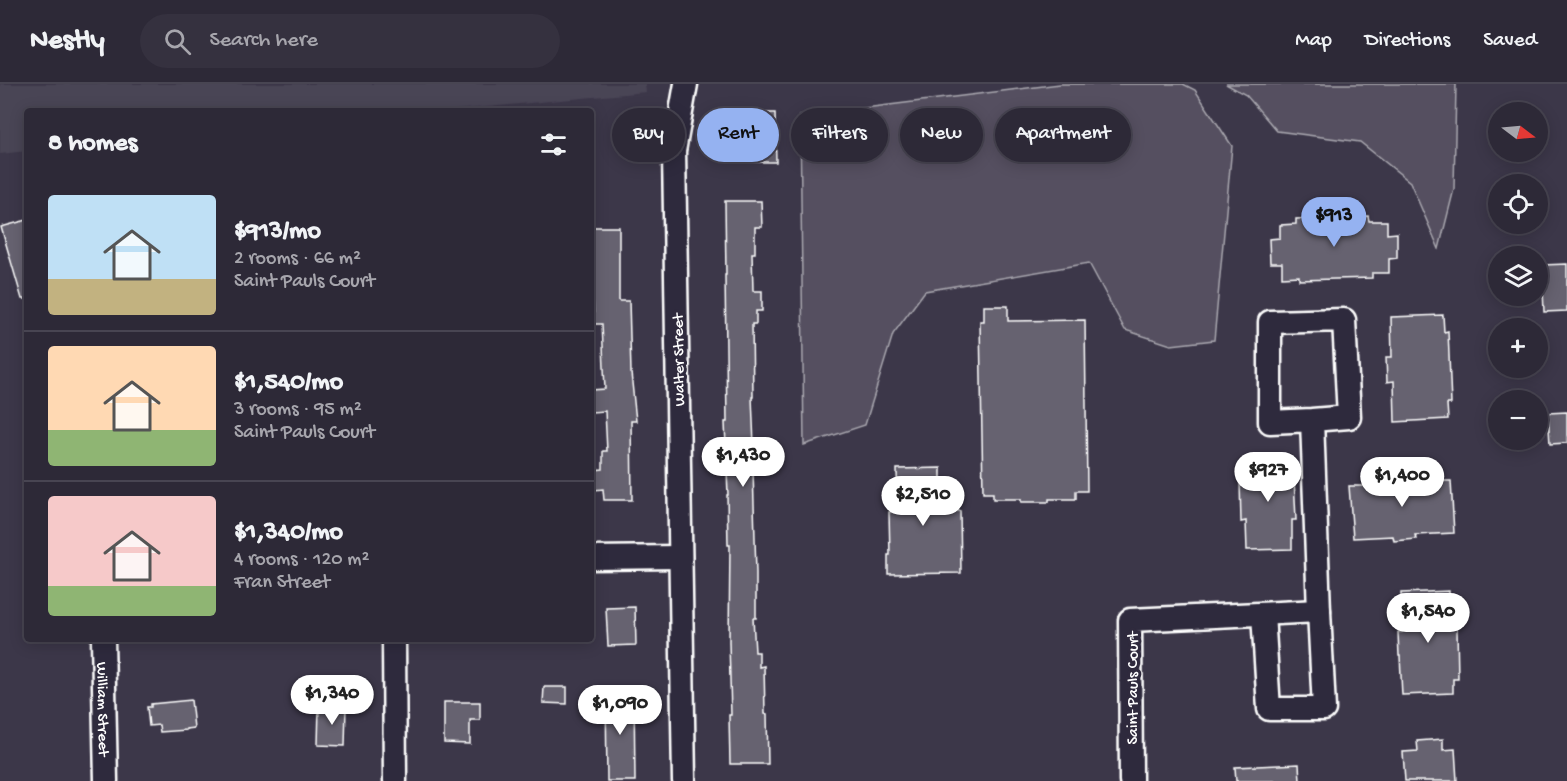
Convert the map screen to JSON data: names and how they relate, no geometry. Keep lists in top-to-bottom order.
{
  "streets": {
    "street": ["Walter Street", "Saint Pauls Court", "William Street"]
  },
  "north": "right",
  "page": {
    "header": "Nestly",
    "search": "Search here",
    "nav": ["Map", "Directions", "Saved"],
    "map_buttons": ["+", "−"],
    "chip": [
      "Buy",
      "Rent",
      "Filters",
      "New",
      "Apartment"
    ],
    "heading": "8 homes",
    "list": [
      {
        "name": "$913/mo",
        "note": "2 rooms · 66 m² · Saint Pauls Court"
      },
      {
        "name": "$1,540/mo",
        "note": "3 rooms · 95 m² · Saint Pauls Court"
      },
      {
        "name": "$1,340/mo",
        "note": "4 rooms · 120 m² · Fran Street"
      }
    ],
    "price": [
      "$913",
      "$1,430",
      "$927",
      "$1,400",
      "$2,510",
      "$1,540",
      "$1,340",
      "$1,090"
    ]
  }
}
